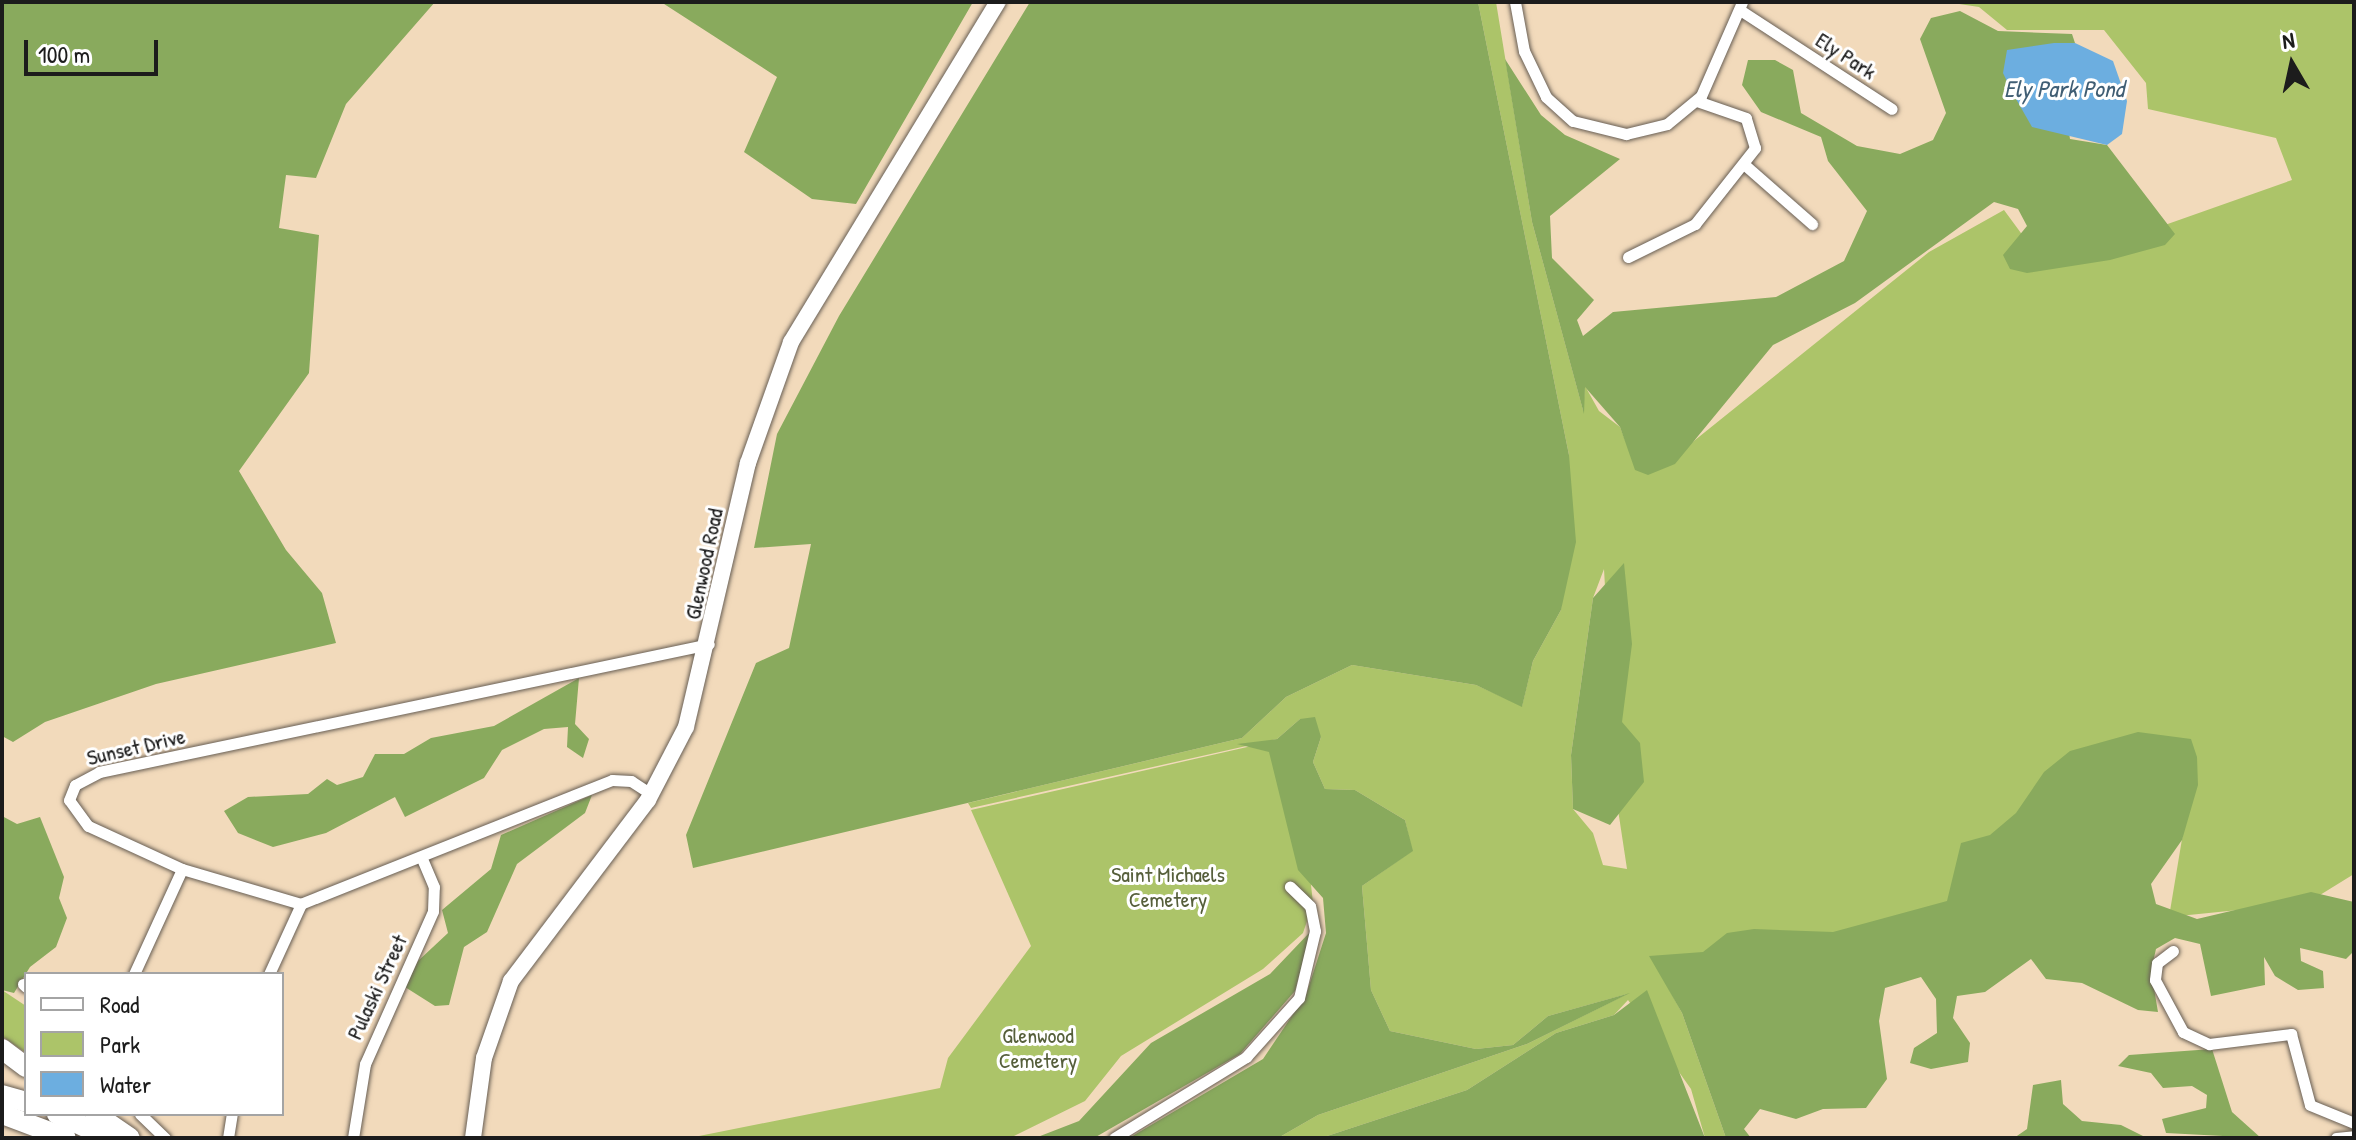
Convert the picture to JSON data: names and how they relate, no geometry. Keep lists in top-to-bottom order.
{
  "streets": {
    "street": [
      "Ely Park",
      "Glenwood Road",
      "Sunset Drive",
      "Pulaski Street"
    ]
  },
  "crossings": [
    ["Glenwood Road", "Sunset Drive"]
  ],
  "water": ["Ely Park Pond"],
  "parks": ["Saint Michaels Cemetery", "Glenwood Cemetery"],
  "legend": ["Road", "Park", "Water"],
  "scale_bar": "100 m",
  "north": "top"
}
